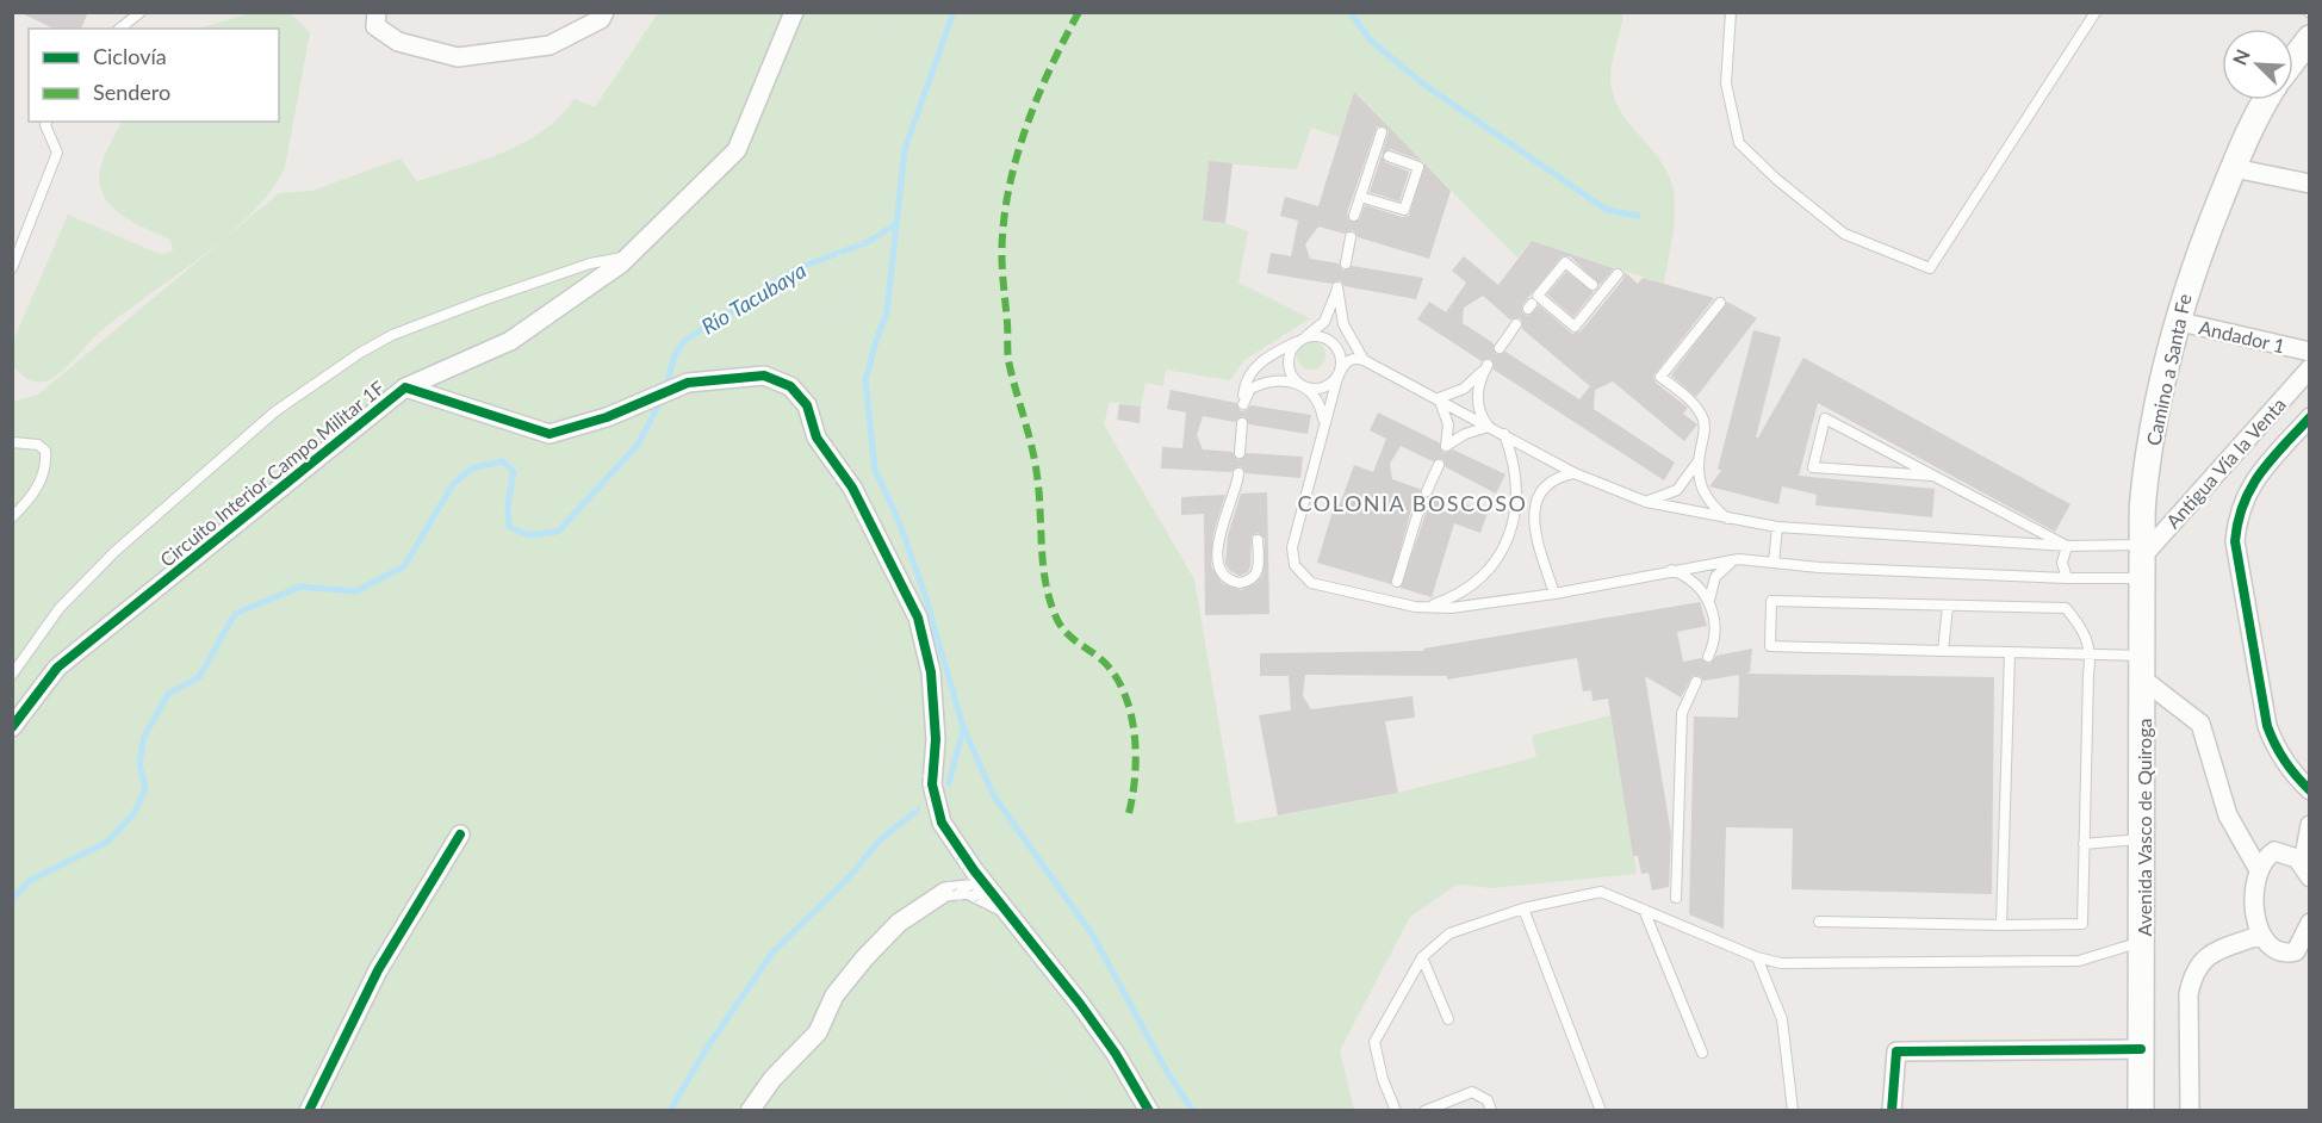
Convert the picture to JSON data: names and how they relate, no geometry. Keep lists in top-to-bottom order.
{
  "streets": {
    "main road": ["Camino a Santa Fe", "Avenida Vasco de Quiroga"],
    "street": ["Andador 1", "Antigua Vía la Venta", "Circuito Interior Campo Militar 1F"]
  },
  "crossings": [
    ["Andador 1", "Camino a Santa Fe"],
    ["Camino a Santa Fe", "Antigua Vía la Venta"],
    ["Camino a Santa Fe", "Avenida Vasco de Quiroga"],
    ["Antigua Vía la Venta", "Avenida Vasco de Quiroga"]
  ],
  "districts": ["COLONIA BOSCOSO"],
  "water": ["Río Tacubaya"],
  "legend": ["Ciclovía", "Sendero"],
  "north": "top left"
}
